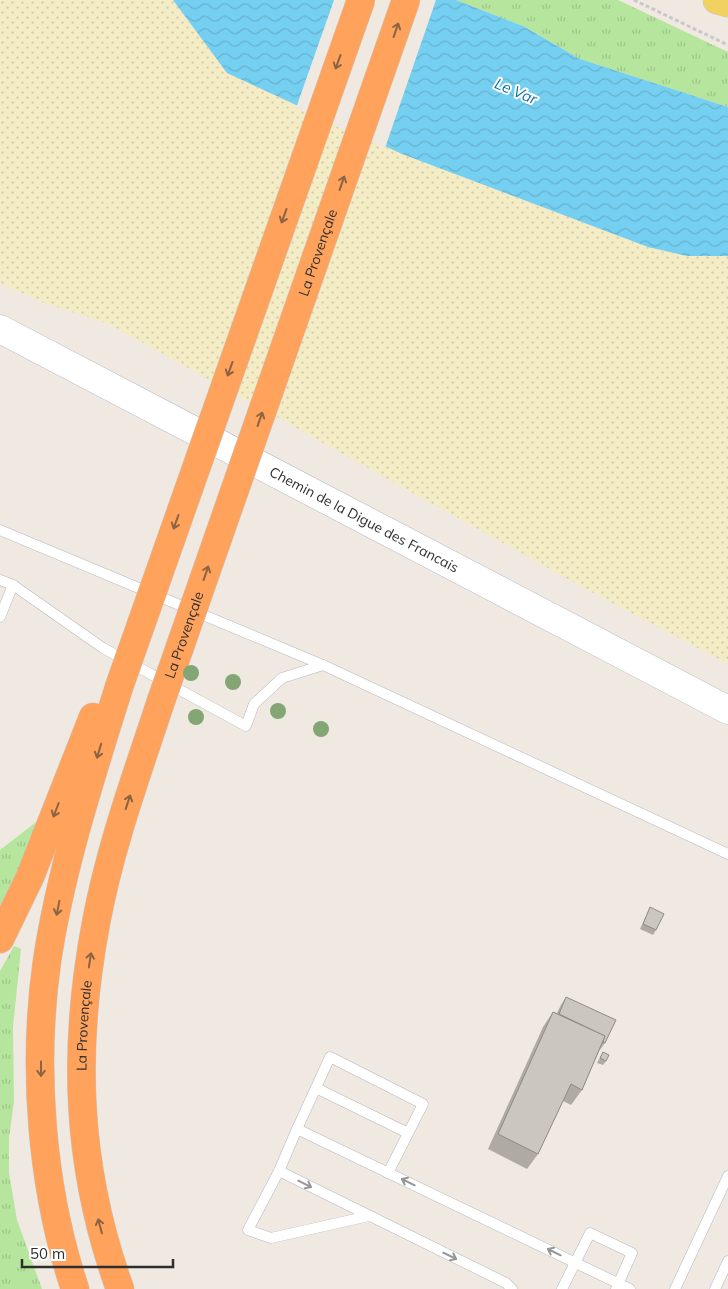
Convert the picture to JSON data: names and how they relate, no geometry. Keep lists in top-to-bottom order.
{
  "streets": {
    "highway": ["La Provençale"],
    "main road": ["Chemin de la Digue des Francais"]
  },
  "water": ["Le Var"],
  "scale_bar": "50 m"
}
